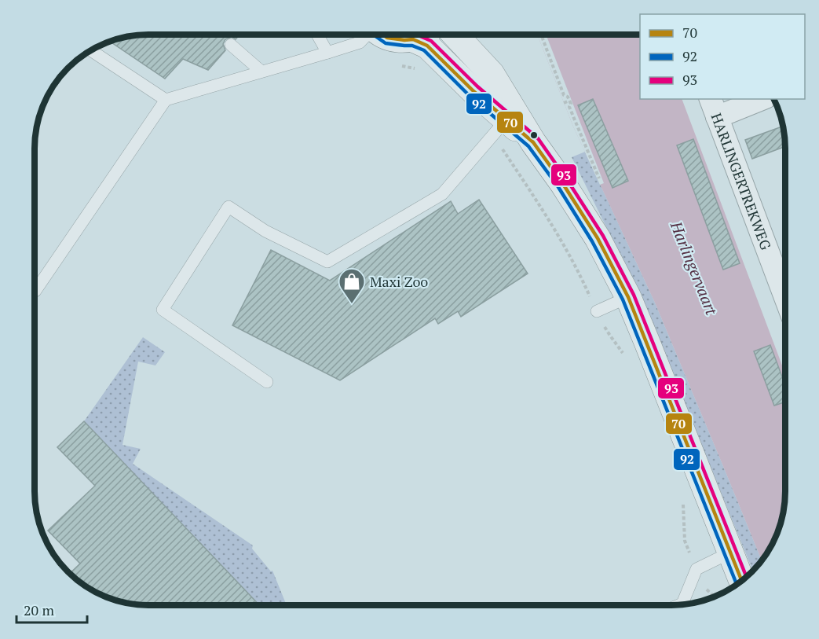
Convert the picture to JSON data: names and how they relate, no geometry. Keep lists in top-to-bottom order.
{
  "streets": {
    "street": ["HARLINGERTREKWEG"]
  },
  "water": ["Harlingervaart"],
  "places": {
    "shop": ["Maxi Zoo"]
  },
  "lines": ["transit line 70", "transit line 92", "transit line 93"],
  "legend": ["70", "92", "93"],
  "scale_bar": "20 m"
}
